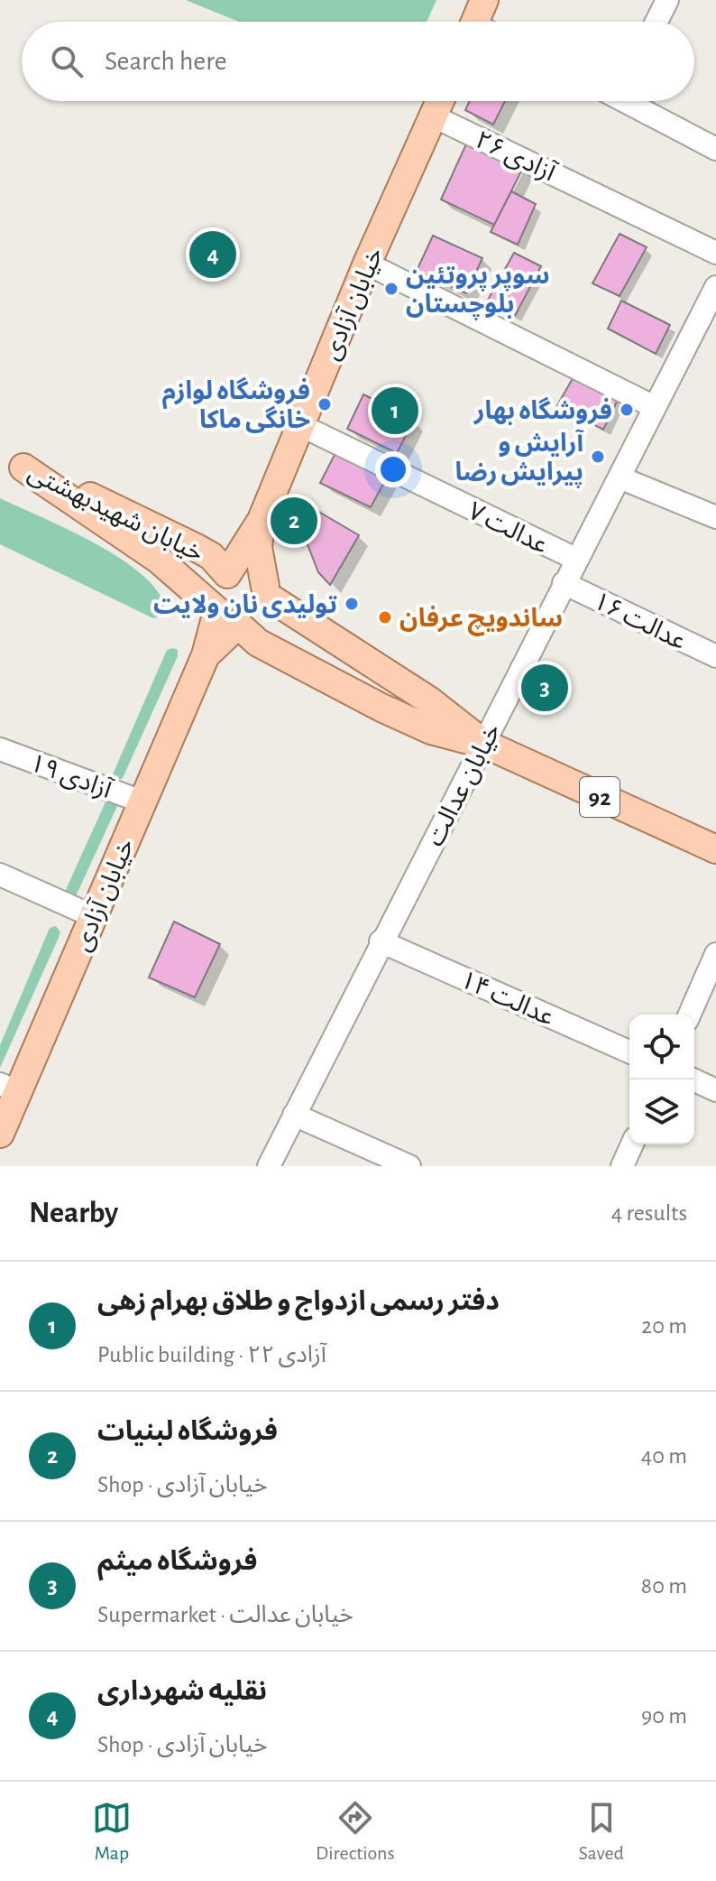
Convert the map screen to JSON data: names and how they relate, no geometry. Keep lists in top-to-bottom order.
{
  "streets": {
    "main road": ["خیابان آزادی", "خیابان شهیدبهشتی", "92"],
    "street": [
      "آزادی ۲۶",
      "عدالت ۷",
      "عدالت ۱۶",
      "آزادی ۱۹",
      "خیابان عدالت",
      "عدالت ۱۴"
    ]
  },
  "crossings": [
    ["آزادی ۲۶", "خیابان آزادی"],
    ["خیابان آزادی", "خیابان شهیدبهشتی"],
    ["خیابان آزادی", "عدالت ۷"],
    ["خیابان آزادی", "آزادی ۱۹"],
    ["خیابان آزادی", "92"],
    ["خیابان شهیدبهشتی", "92"],
    ["عدالت ۷", "خیابان عدالت"],
    ["عدالت ۱۶", "خیابان عدالت"],
    ["خیابان عدالت", "92"],
    ["خیابان عدالت", "عدالت ۱۴"]
  ],
  "places": [
    "سوپر پروتئین بلوچستان",
    "فروشگاه لوازم خانگی ماکا",
    "فروشگاه بهار",
    "آرایش و پیرایش رضا",
    "تولیدی نان ولایت",
    "ساندویچ عرفان"
  ],
  "page": {
    "search": "Search here",
    "pins": [
      "4",
      "1",
      "2",
      "3"
    ],
    "heading": ["Nearby", "4 results"],
    "list": [
      {
        "mark": "1",
        "name": "دفتر رسمی ازدواج و طلاق بهرام زهی",
        "note": "Public building · آزادی ۲۲",
        "value": "20 m"
      },
      {
        "mark": "2",
        "name": "فروشگاه لبنیات",
        "note": "Shop · خیابان آزادی",
        "value": "40 m"
      },
      {
        "mark": "3",
        "name": "فروشگاه میثم",
        "note": "Supermarket · خیابان عدالت",
        "value": "80 m"
      },
      {
        "mark": "4",
        "name": "نقلیه شهرداری",
        "note": "Shop · خیابان آزادی",
        "value": "90 m"
      }
    ],
    "nav": ["Map", "Directions", "Saved"]
  }
}
